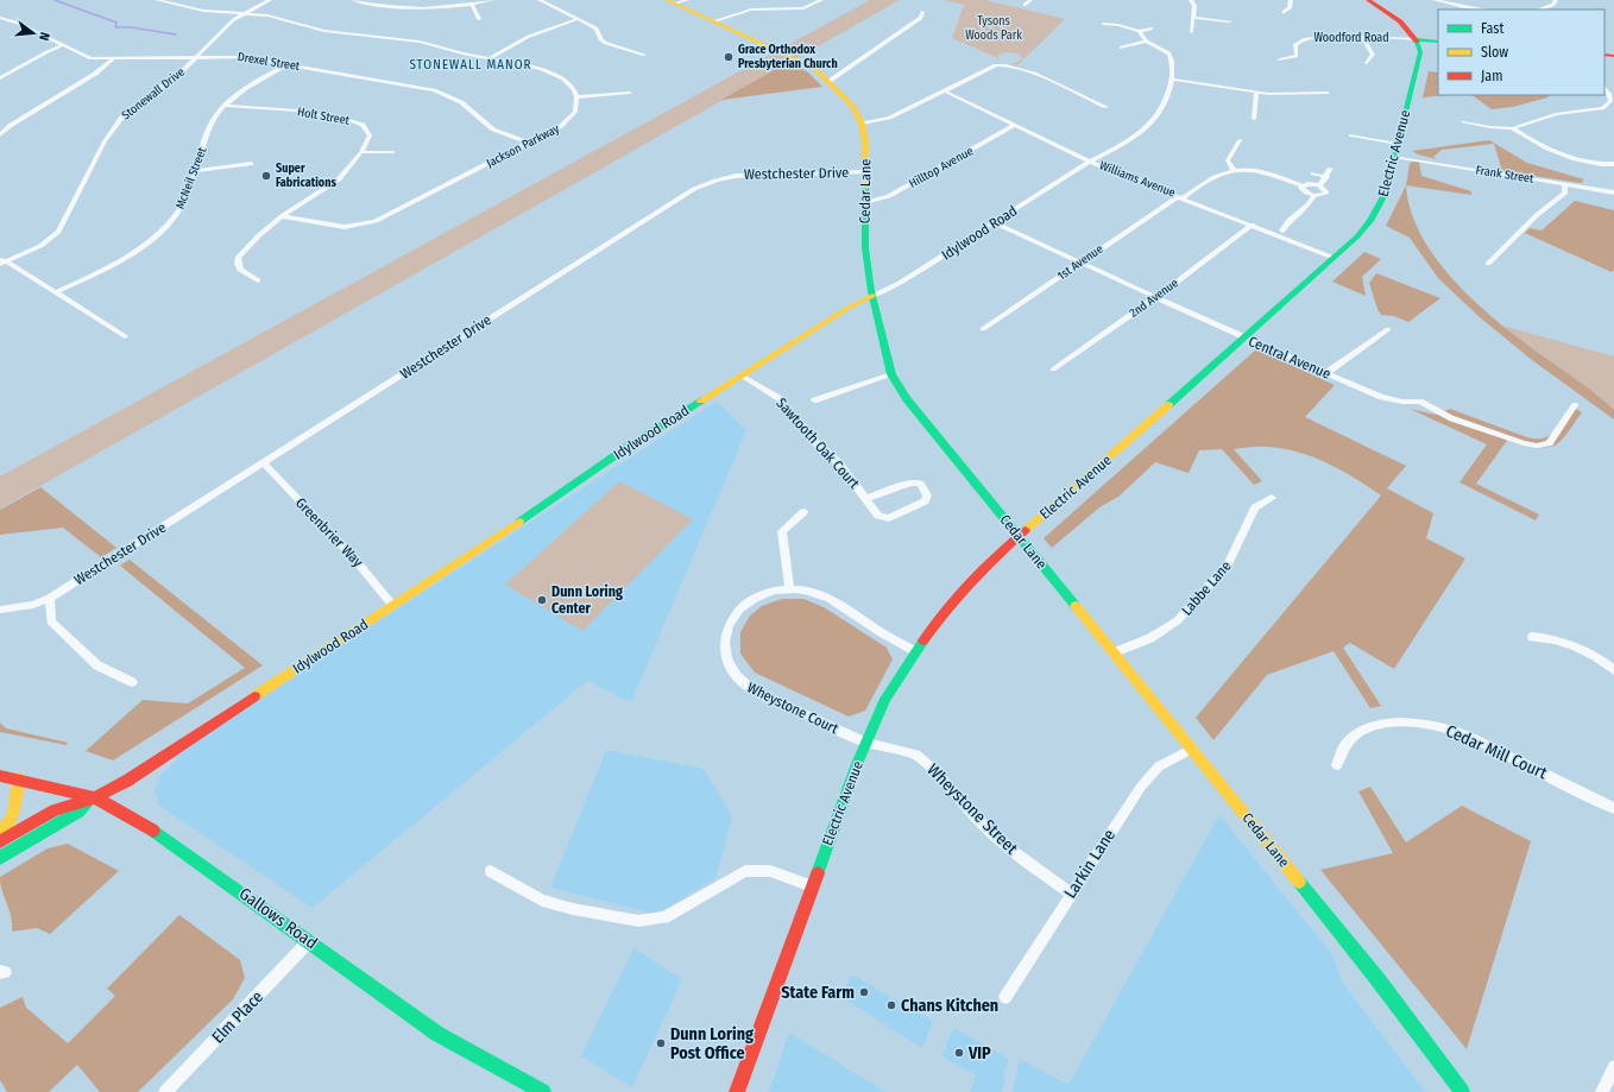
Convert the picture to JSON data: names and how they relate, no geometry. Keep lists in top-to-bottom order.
{
  "streets": {
    "main road": [
      "Woodford Road",
      "Electric Avenue",
      "Cedar Lane",
      "Idylwood Road",
      "Gallows Road"
    ],
    "street": [
      "Drexel Street",
      "Stonewall Drive",
      "Holt Street",
      "Jackson Parkway",
      "Hilltop Avenue",
      "Westchester Drive",
      "Frank Street",
      "McNeil Street",
      "Williams Avenue",
      "1st Avenue",
      "2nd Avenue",
      "Central Avenue",
      "Sawtooth Oak Court",
      "Greenbrier Way",
      "Labbe Lane",
      "Wheystone Court",
      "Cedar Mill Court",
      "Wheystone Street",
      "Larkin Lane",
      "Elm Place"
    ]
  },
  "crossings": [
    ["Woodford Road", "Electric Avenue"],
    ["Drexel Street", "Stonewall Drive"],
    ["Drexel Street", "Jackson Parkway"],
    ["Drexel Street", "McNeil Street"],
    ["Holt Street", "Jackson Parkway"],
    ["Holt Street", "McNeil Street"],
    ["Electric Avenue", "Frank Street"],
    ["Electric Avenue", "Williams Avenue"],
    ["Electric Avenue", "Cedar Lane"],
    ["Electric Avenue", "Central Avenue"],
    ["Electric Avenue", "Wheystone Court"],
    ["Electric Avenue", "Wheystone Street"],
    ["Hilltop Avenue", "Williams Avenue"],
    ["Hilltop Avenue", "Cedar Lane"],
    ["Westchester Drive", "Cedar Lane"],
    ["Westchester Drive", "Greenbrier Way"],
    ["Williams Avenue", "Idylwood Road"],
    ["Williams Avenue", "1st Avenue"],
    ["Williams Avenue", "2nd Avenue"],
    ["Cedar Lane", "Idylwood Road"],
    ["Cedar Lane", "Labbe Lane"],
    ["Cedar Lane", "Larkin Lane"],
    ["Idylwood Road", "Central Avenue"],
    ["Idylwood Road", "Sawtooth Oak Court"],
    ["Idylwood Road", "Greenbrier Way"],
    ["Idylwood Road", "Gallows Road"],
    ["1st Avenue", "Central Avenue"],
    ["2nd Avenue", "Central Avenue"],
    ["Wheystone Court", "Wheystone Street"],
    ["Wheystone Street", "Larkin Lane"],
    ["Gallows Road", "Elm Place"]
  ],
  "districts": ["STONEWALL MANOR"],
  "parks": ["Tysons Woods Park"],
  "places": [
    "Grace Orthodox Presbyterian Church",
    "Super Fabrications",
    "Dunn Loring Center",
    "State Farm",
    "Chans Kitchen",
    "Dunn Loring Post Office",
    "VIP"
  ],
  "legend": ["Fast", "Slow", "Jam"],
  "north": "right"
}
